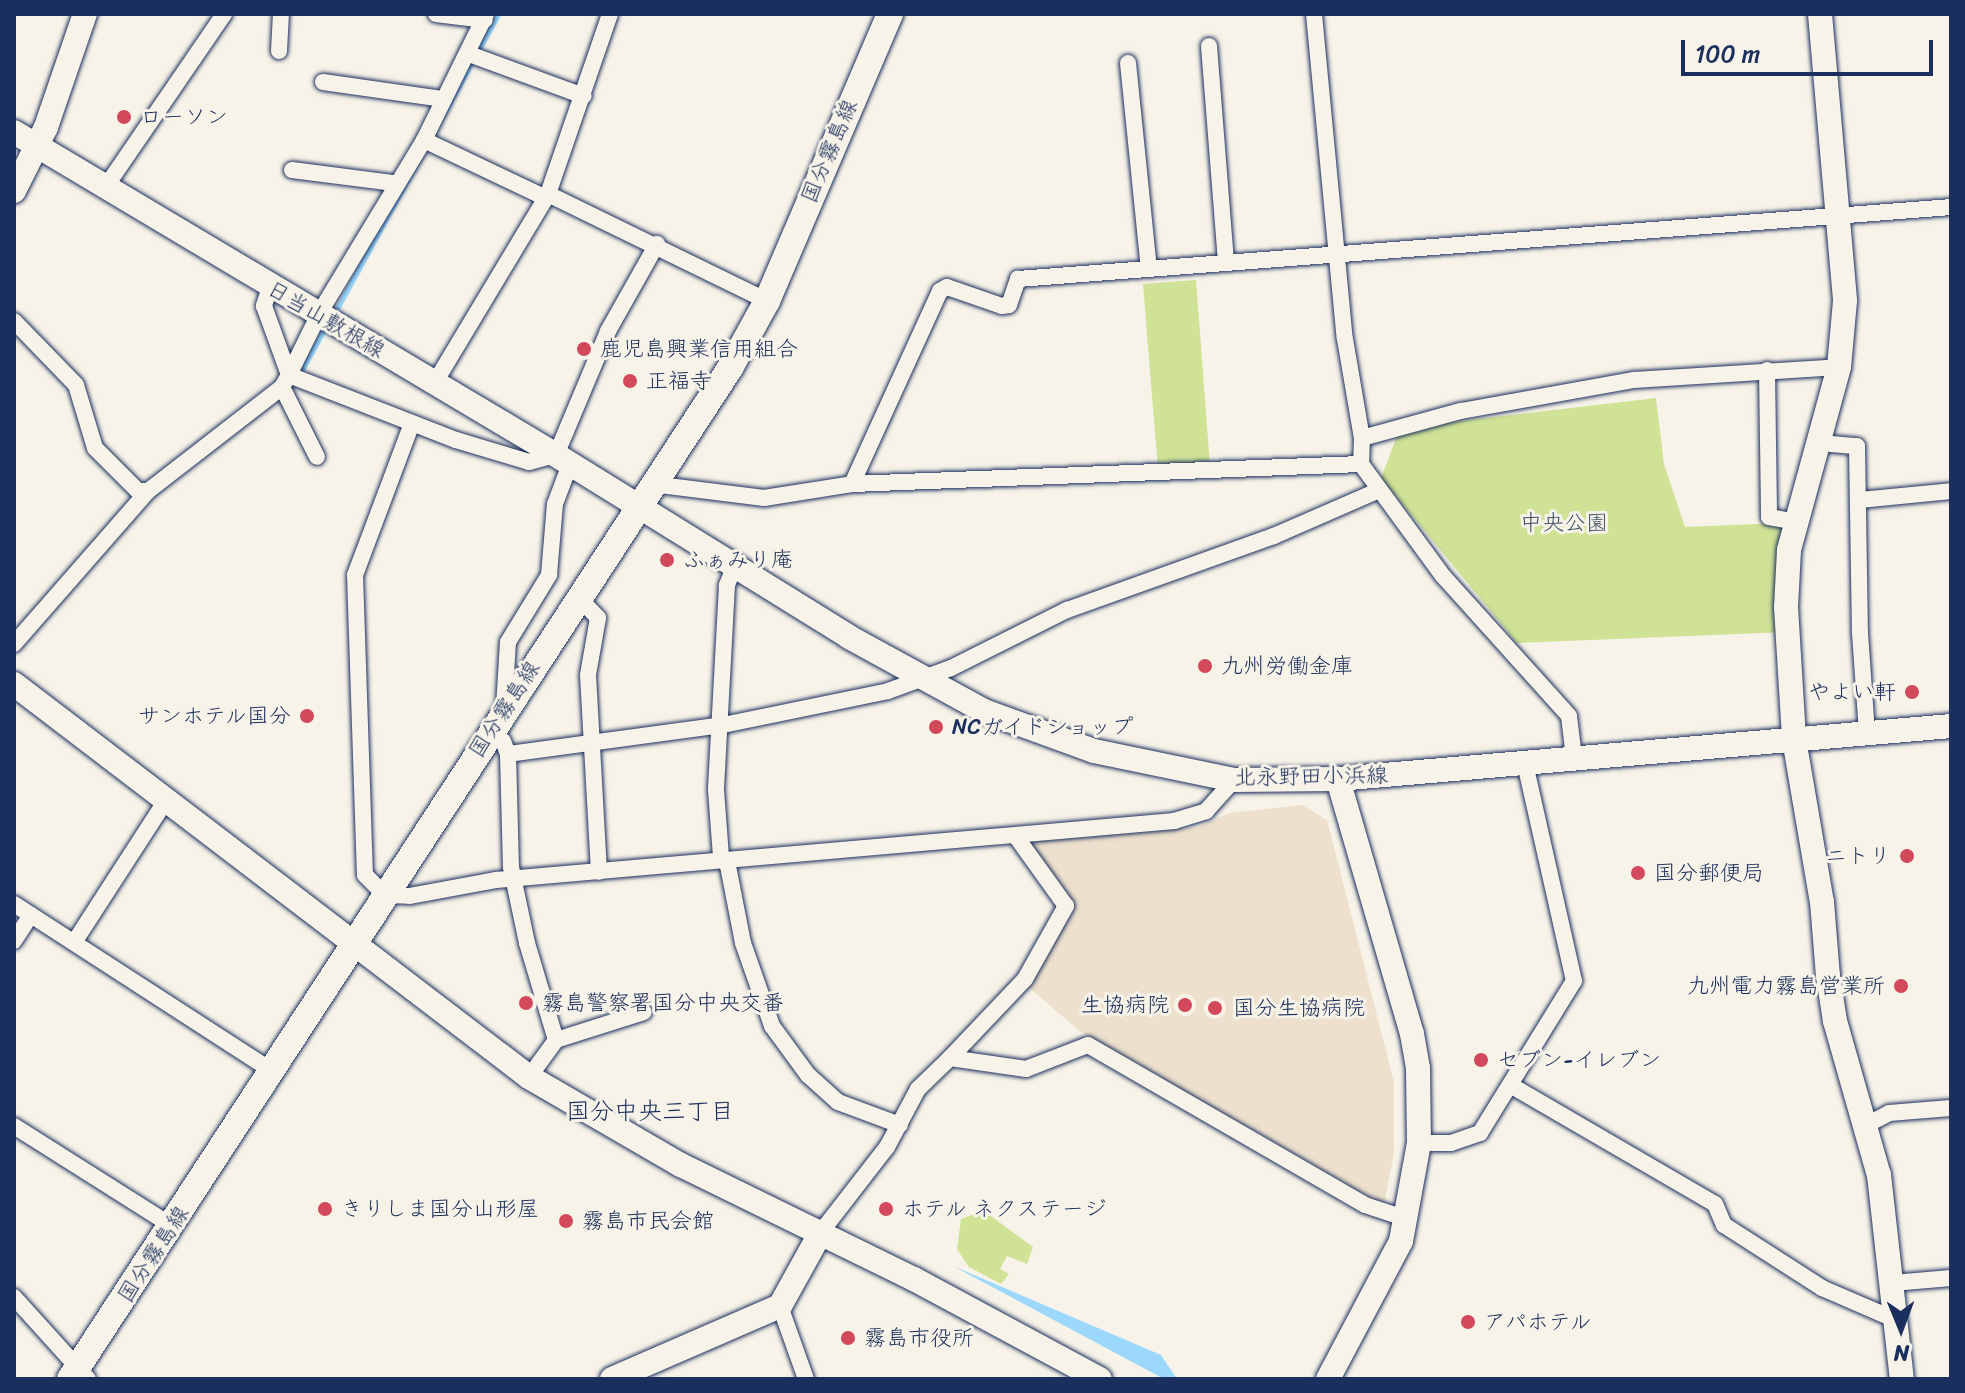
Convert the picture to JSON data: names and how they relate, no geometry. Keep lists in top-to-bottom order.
{
  "streets": {
    "main road": ["国分霧島線"],
    "street": ["日当山敷根線", "北永野田小浜線"]
  },
  "crossings": [
    ["国分霧島線", "日当山敷根線"],
    ["国分霧島線", "北永野田小浜線"],
    ["日当山敷根線", "北永野田小浜線"]
  ],
  "districts": ["国分中央三丁目"],
  "parks": ["中央公園"],
  "places": [
    "ローソン",
    "鹿児島興業信用組合",
    "正福寺",
    "ふぁみり庵",
    "九州労働金庫",
    "やよい軒",
    "サンホテル国分",
    "NCガイドショップ",
    "ニトリ",
    "国分郵便局",
    "九州電力霧島営業所",
    "霧島警察署国分中央交番",
    "生協病院",
    "国分生協病院",
    "セブン-イレブン",
    "きりしま国分山形屋",
    "ホテル ネクステージ",
    "霧島市民会館",
    "アパホテル",
    "霧島市役所"
  ],
  "scale_bar": "100 m",
  "north": "bottom"
}
